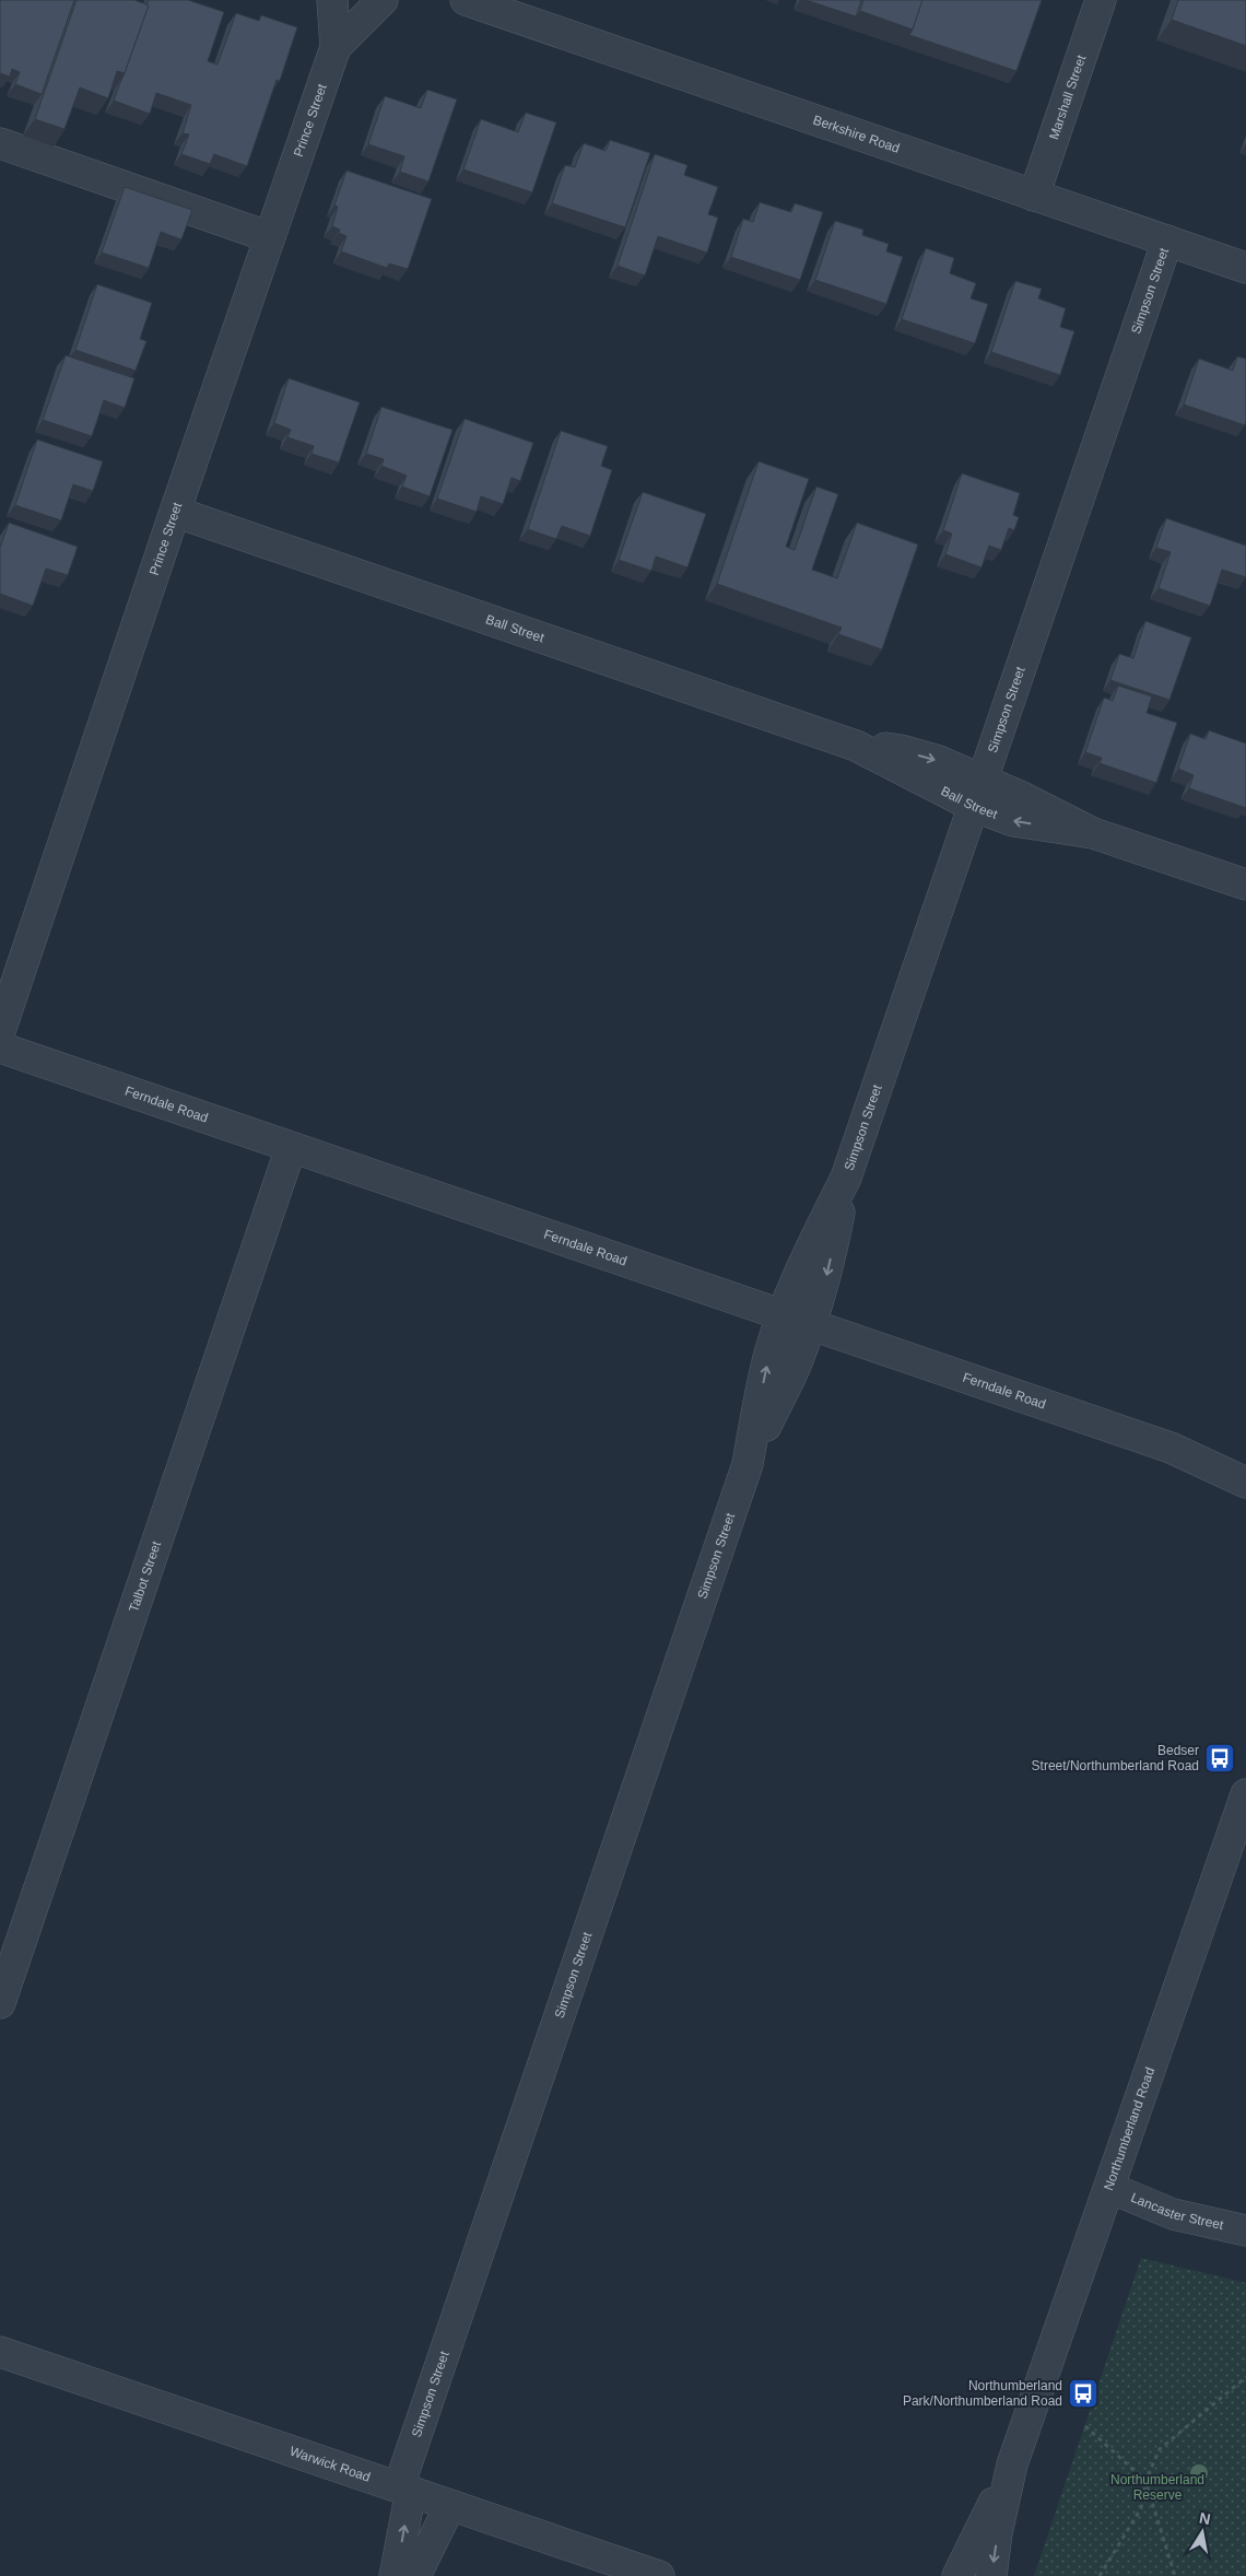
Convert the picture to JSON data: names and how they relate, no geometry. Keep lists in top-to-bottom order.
{
  "streets": {
    "street": [
      "Marshall Street",
      "Prince Street",
      "Berkshire Road",
      "Simpson Street",
      "Ball Street",
      "Ferndale Road",
      "Talbot Street",
      "Northumberland Road",
      "Lancaster Street",
      "Warwick Road"
    ]
  },
  "crossings": [
    ["Marshall Street", "Berkshire Road"],
    ["Prince Street", "Ball Street"],
    ["Berkshire Road", "Simpson Street"],
    ["Simpson Street", "Ball Street"],
    ["Simpson Street", "Ferndale Road"],
    ["Simpson Street", "Warwick Road"],
    ["Ferndale Road", "Talbot Street"],
    ["Northumberland Road", "Lancaster Street"]
  ],
  "parks": ["Northumberland Reserve"],
  "places": {
    "bus stop": ["Bedser Street/Northumberland Road", "Northumberland Park/Northumberland Road"]
  },
  "north": "top"
}
